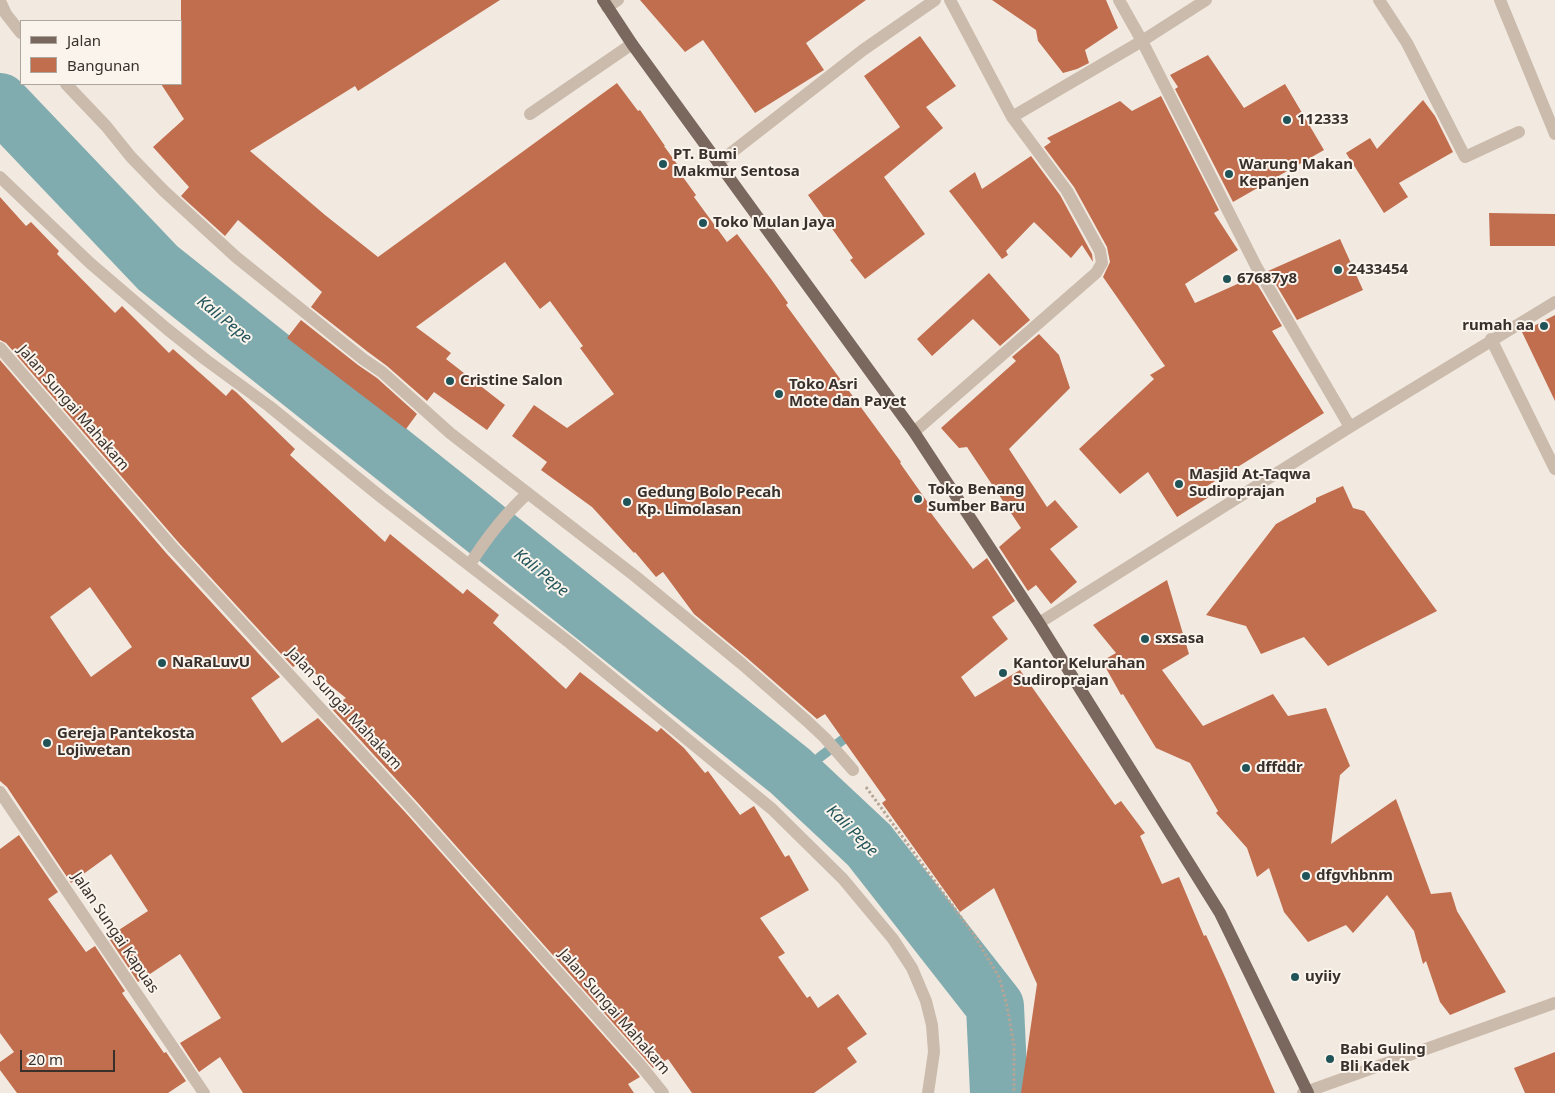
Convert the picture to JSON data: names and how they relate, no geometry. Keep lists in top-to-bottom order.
{
  "streets": {
    "street": ["Jalan Sungai Mahakam", "Jalan Sungai Kapuas"]
  },
  "water": ["Kali Pepe"],
  "places": [
    "112333",
    "PT. Bumi Makmur Sentosa",
    "Warung Makan Kepanjen",
    "Toko Mulan Jaya",
    "2433454",
    "67687y8",
    "rumah aa",
    "Cristine Salon",
    "Toko Asri Mote dan Payet",
    "Masjid At-Taqwa Sudiroprajan",
    "Toko Benang Sumber Baru",
    "Gedung Bolo Pecah Kp. Limolasan",
    "sxsasa",
    "NaRaLuvU",
    "Kantor Kelurahan Sudiroprajan",
    "Gereja Pantekosta Lojiwetan",
    "dffddr",
    "dfgvhbnm",
    "uyiiy",
    "Babi Guling Bli Kadek"
  ],
  "legend": ["Jalan", "Bangunan"],
  "scale_bar": "20 m"
}
